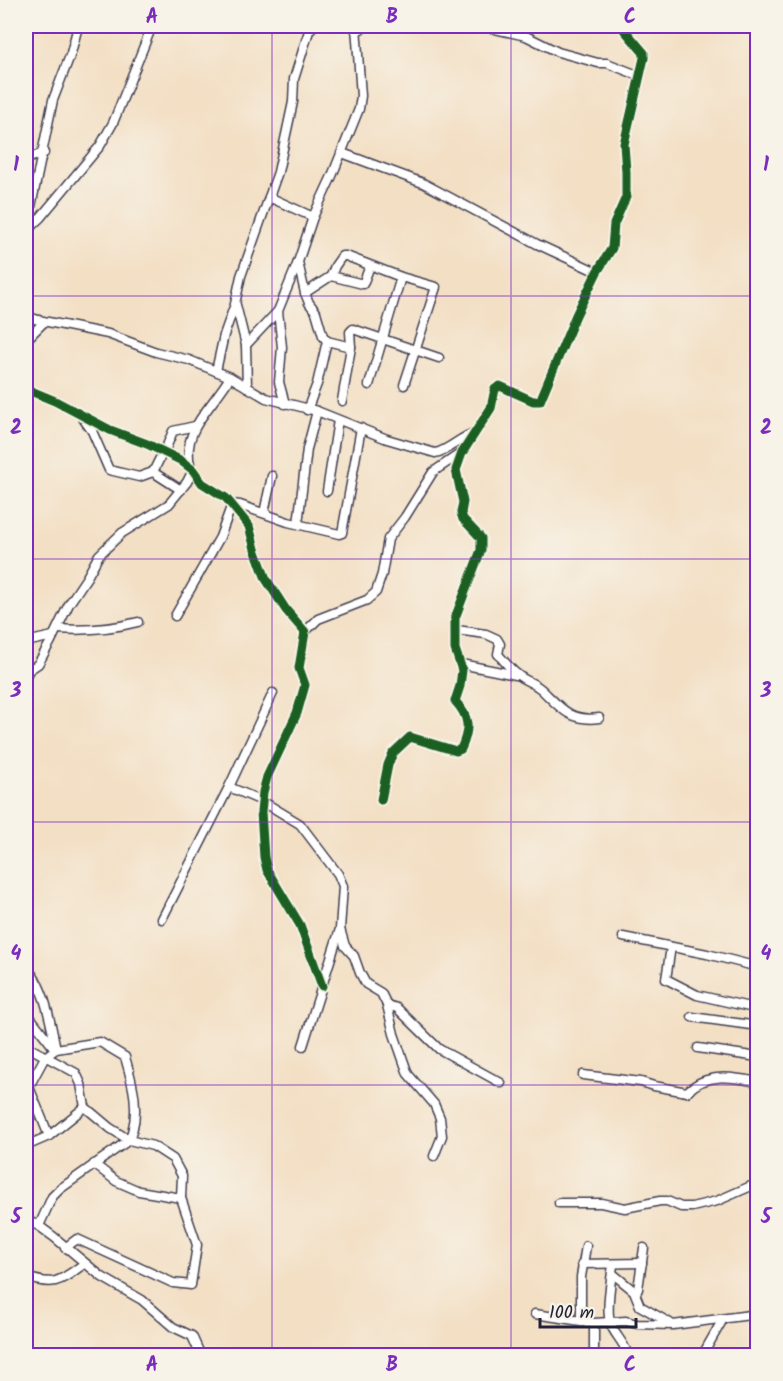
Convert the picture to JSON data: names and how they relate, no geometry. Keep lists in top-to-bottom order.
{
  "scale_bar": "100 m",
  "grid": {
    "columns": ["A", "B", "C"],
    "rows": [
      "1",
      "2",
      "3",
      "4",
      "5"
    ]
  }
}
